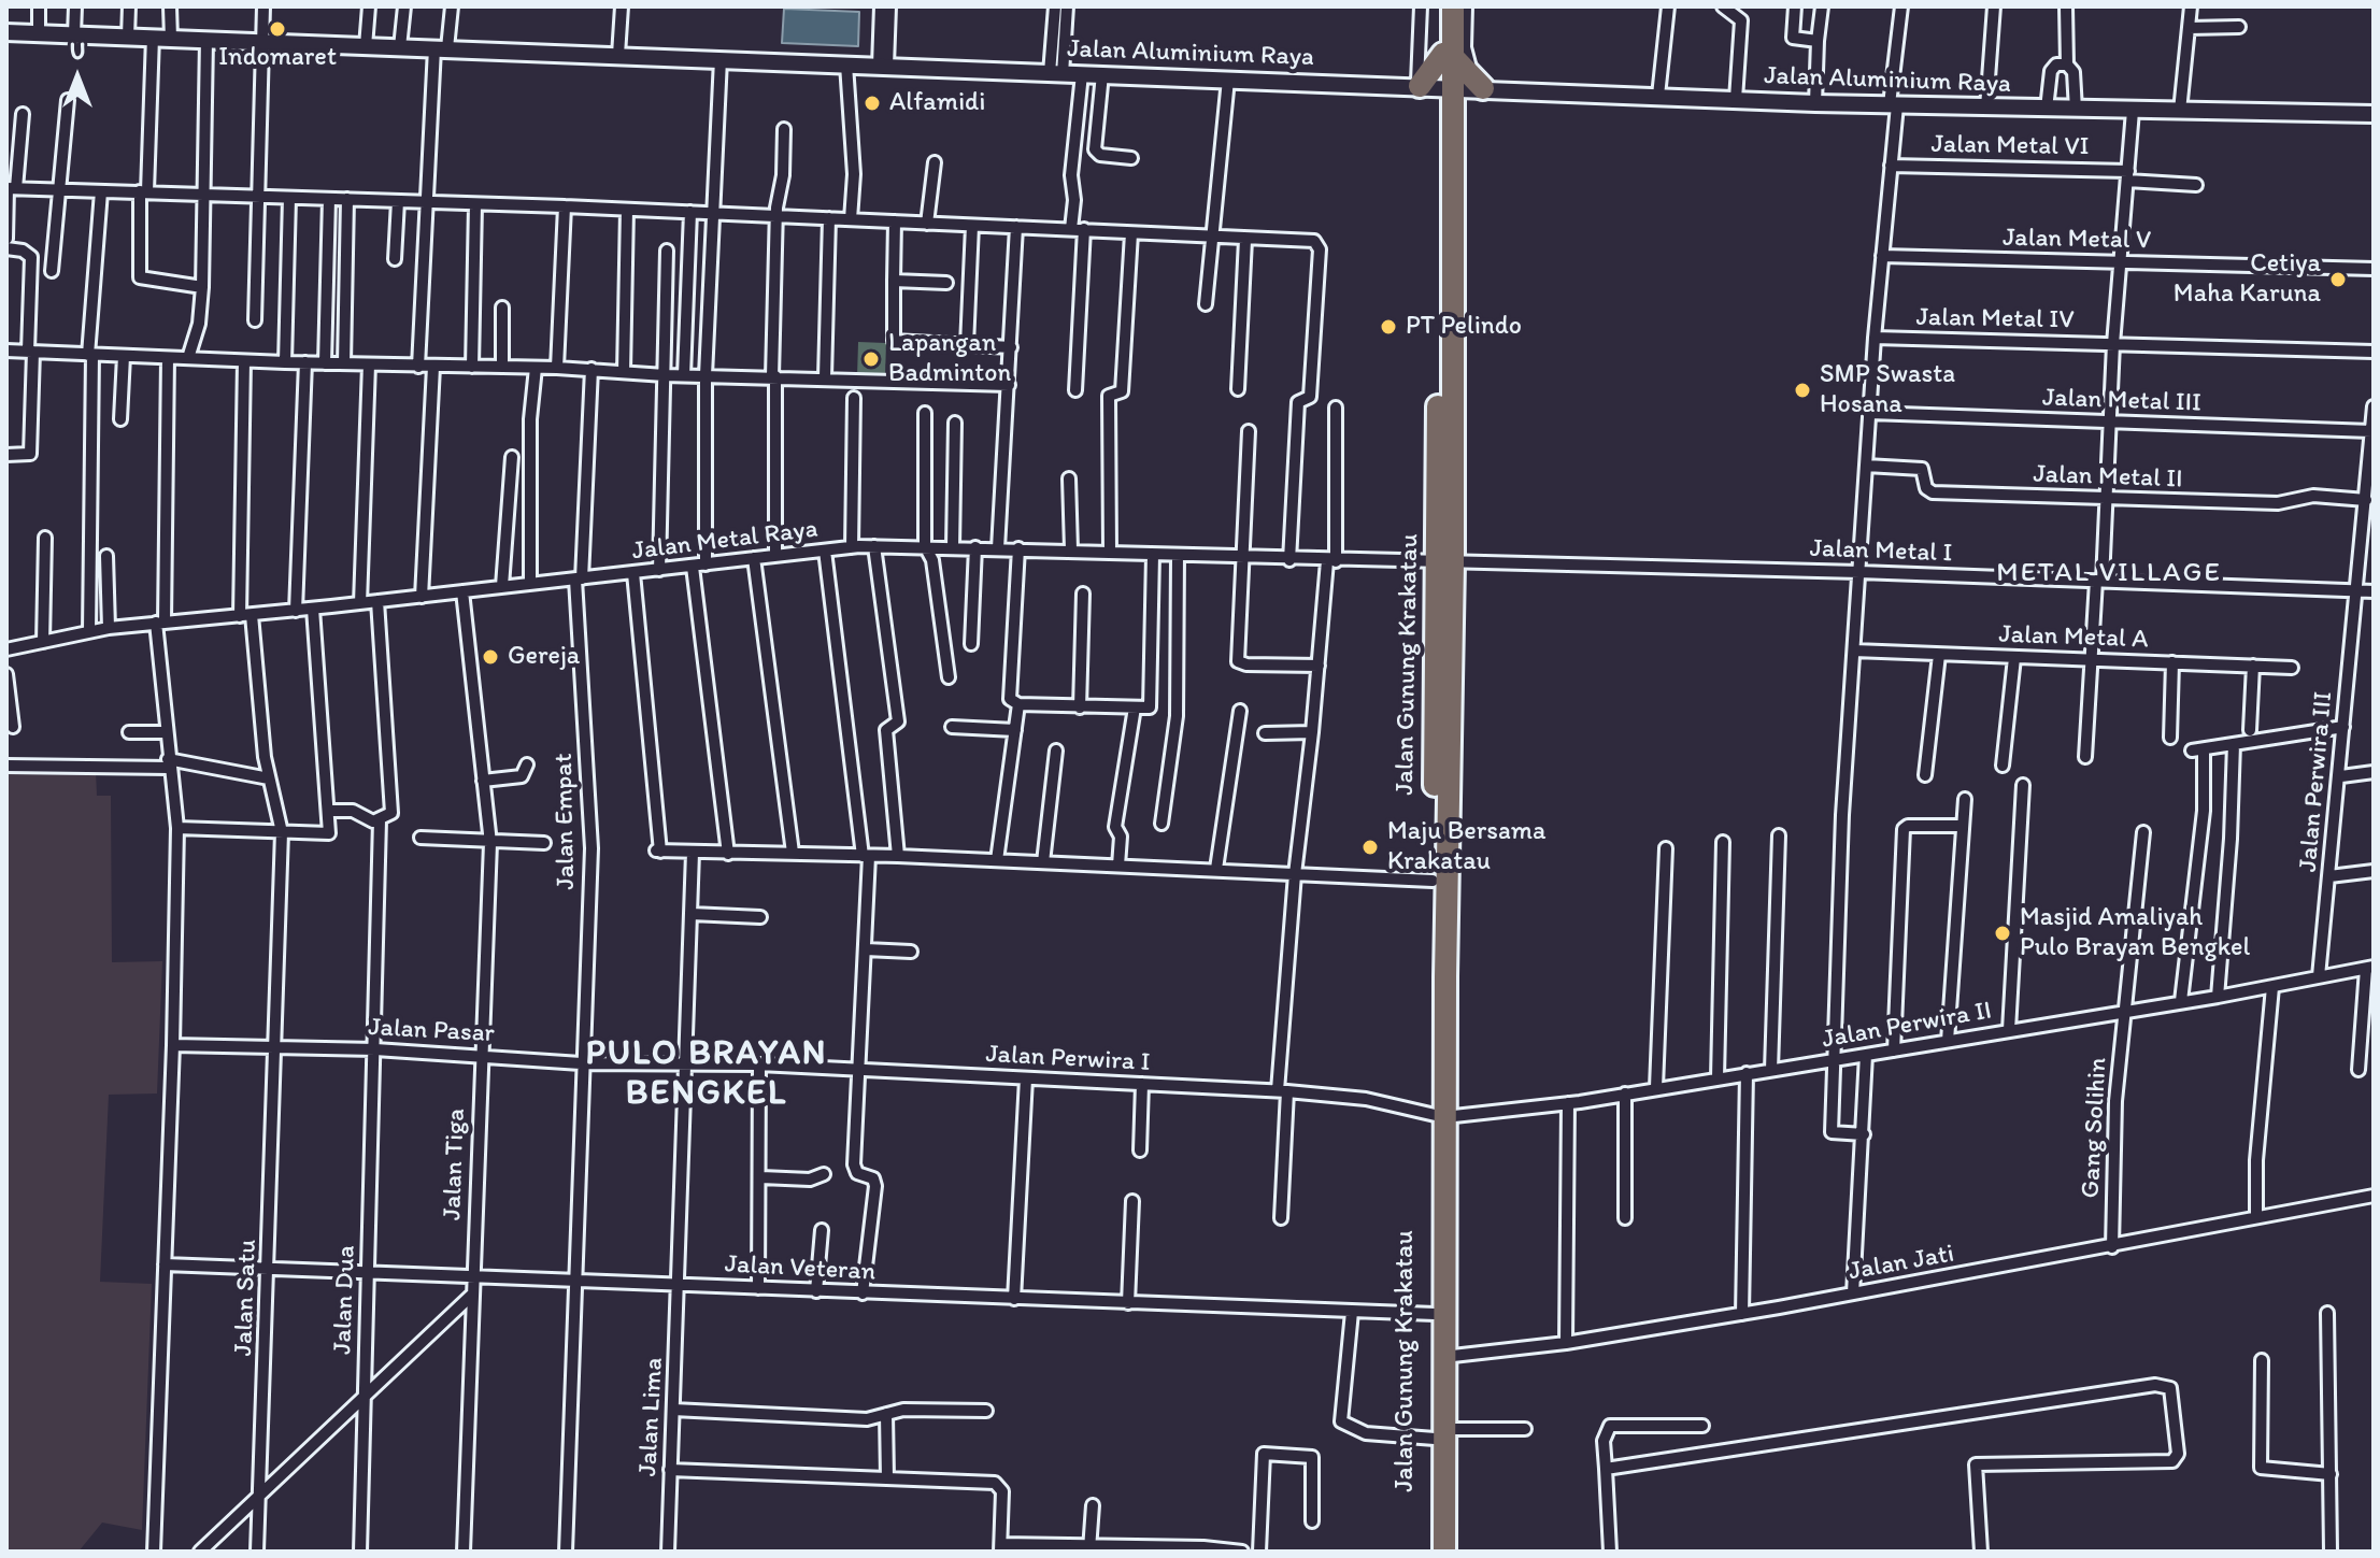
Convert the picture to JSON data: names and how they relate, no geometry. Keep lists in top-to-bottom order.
{
  "streets": {
    "highway": ["Jalan Gunung Krakatau"],
    "main road": ["Jalan Aluminium Raya"],
    "street": [
      "Jalan Metal VI",
      "Jalan Metal V",
      "Jalan Metal IV",
      "Jalan Metal III",
      "Jalan Metal II",
      "Jalan Metal Raya",
      "Jalan Metal I",
      "Jalan Metal A",
      "Jalan Perwira III",
      "Jalan Empat",
      "Jalan Perwira II",
      "Jalan Pasar",
      "Jalan Perwira I",
      "Gang Solihin",
      "Jalan Tiga",
      "Jalan Jati",
      "Jalan Veteran",
      "Jalan Satu",
      "Jalan Dua",
      "Jalan Lima"
    ]
  },
  "crossings": [
    ["Jalan Aluminium Raya", "Jalan Gunung Krakatau"],
    ["Jalan Metal III", "Jalan Perwira III"],
    ["Jalan Metal II", "Jalan Perwira III"],
    ["Jalan Metal Raya", "Jalan Metal I"],
    ["Jalan Metal Raya", "Jalan Gunung Krakatau"],
    ["Jalan Metal Raya", "Jalan Empat"],
    ["Jalan Metal Raya", "Jalan Tiga"],
    ["Jalan Metal Raya", "Jalan Satu"],
    ["Jalan Metal Raya", "Jalan Dua"],
    ["Jalan Metal I", "Jalan Gunung Krakatau"],
    ["Jalan Metal I", "Jalan Perwira III"],
    ["Jalan Gunung Krakatau", "Jalan Perwira II"],
    ["Jalan Gunung Krakatau", "Jalan Perwira I"],
    ["Jalan Gunung Krakatau", "Jalan Jati"],
    ["Jalan Gunung Krakatau", "Jalan Veteran"],
    ["Jalan Perwira III", "Jalan Perwira II"],
    ["Jalan Empat", "Jalan Pasar"],
    ["Jalan Empat", "Jalan Veteran"],
    ["Jalan Perwira II", "Jalan Perwira I"],
    ["Jalan Perwira II", "Gang Solihin"],
    ["Jalan Pasar", "Jalan Perwira I"],
    ["Jalan Pasar", "Jalan Tiga"],
    ["Jalan Pasar", "Jalan Satu"],
    ["Jalan Pasar", "Jalan Dua"],
    ["Jalan Pasar", "Jalan Lima"],
    ["Jalan Perwira I", "Jalan Lima"],
    ["Gang Solihin", "Jalan Jati"],
    ["Jalan Tiga", "Jalan Veteran"],
    ["Jalan Veteran", "Jalan Satu"],
    ["Jalan Veteran", "Jalan Dua"],
    ["Jalan Veteran", "Jalan Lima"]
  ],
  "districts": ["METAL VILLAGE", "PULO BRAYAN BENGKEL"],
  "places": [
    "Indomaret",
    "Alfamidi",
    "Cetiya Maha Karuna",
    "PT Pelindo",
    "Lapangan Badminton",
    "SMP Swasta Hosana",
    "Gereja",
    "Maju Bersama Krakatau",
    "Masjid Amaliyah Pulo Brayan Bengkel"
  ],
  "north": "top"
}
